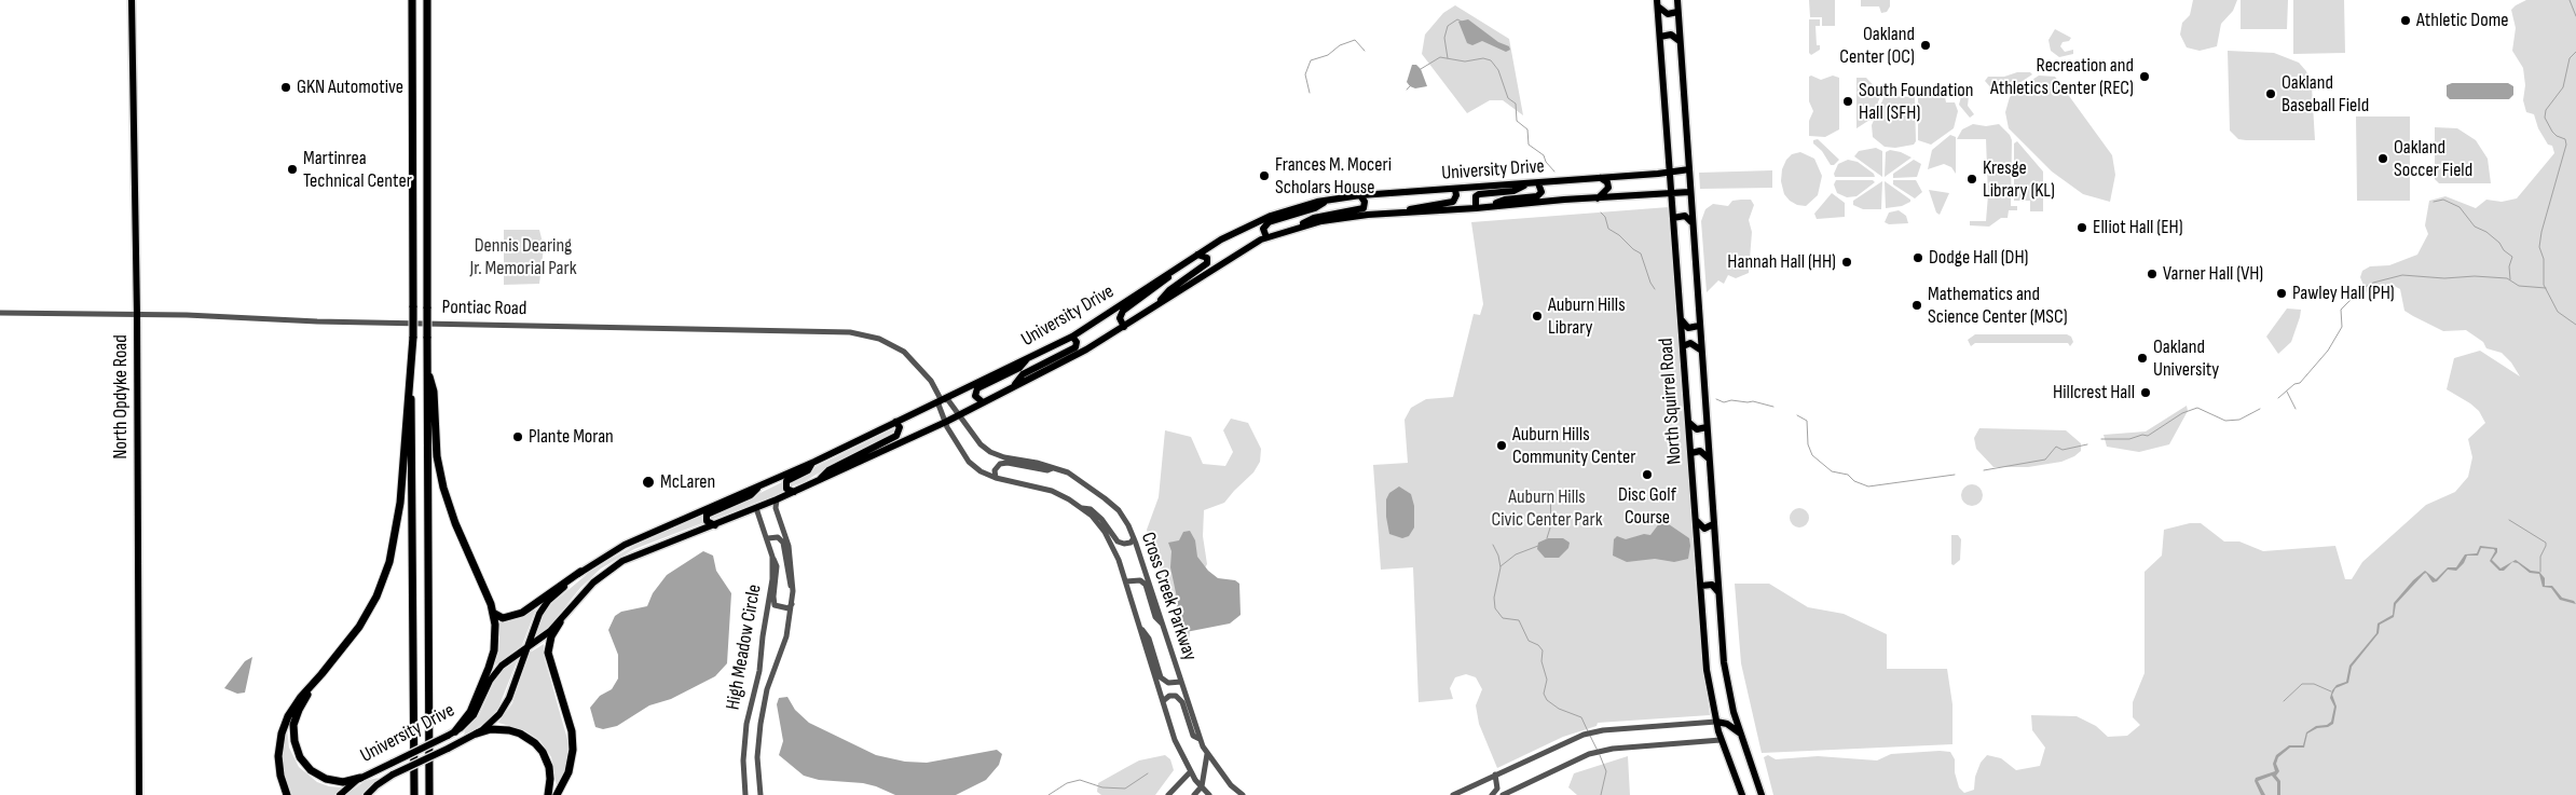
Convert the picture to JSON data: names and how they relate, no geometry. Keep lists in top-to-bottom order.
{
  "streets": {
    "main road": ["University Drive", "North Opdyke Road", "North Squirrel Road"],
    "street": ["Pontiac Road", "Cross Creek Parkway", "High Meadow Circle"]
  },
  "crossings": [
    ["University Drive", "Pontiac Road"],
    ["University Drive", "North Squirrel Road"],
    ["University Drive", "Cross Creek Parkway"],
    ["University Drive", "High Meadow Circle"],
    ["Pontiac Road", "North Opdyke Road"],
    ["Pontiac Road", "Cross Creek Parkway"]
  ],
  "parks": ["Dennis Dearing Jr. Memorial Park", "Auburn Hills Civic Center Park"],
  "places": [
    "Athletic Dome",
    "Oakland Center (OC)",
    "Recreation and Athletics Center (REC)",
    "GKN Automotive",
    "Oakland Baseball Field",
    "South Foundation Hall (SFH)",
    "Oakland Soccer Field",
    "Martinrea Technical Center",
    "Frances M. Moceri Scholars House",
    "Kresge Library (KL)",
    "Elliot Hall (EH)",
    "Dodge Hall (DH)",
    "Hannah Hall (HH)",
    "Varner Hall (VH)",
    "Pawley Hall (PH)",
    "Mathematics and Science Center (MSC)",
    "Auburn Hills Library",
    "Oakland University",
    "Hillcrest Hall",
    "Plante Moran",
    "Auburn Hills Community Center",
    "Disc Golf Course",
    "McLaren"
  ]
}
